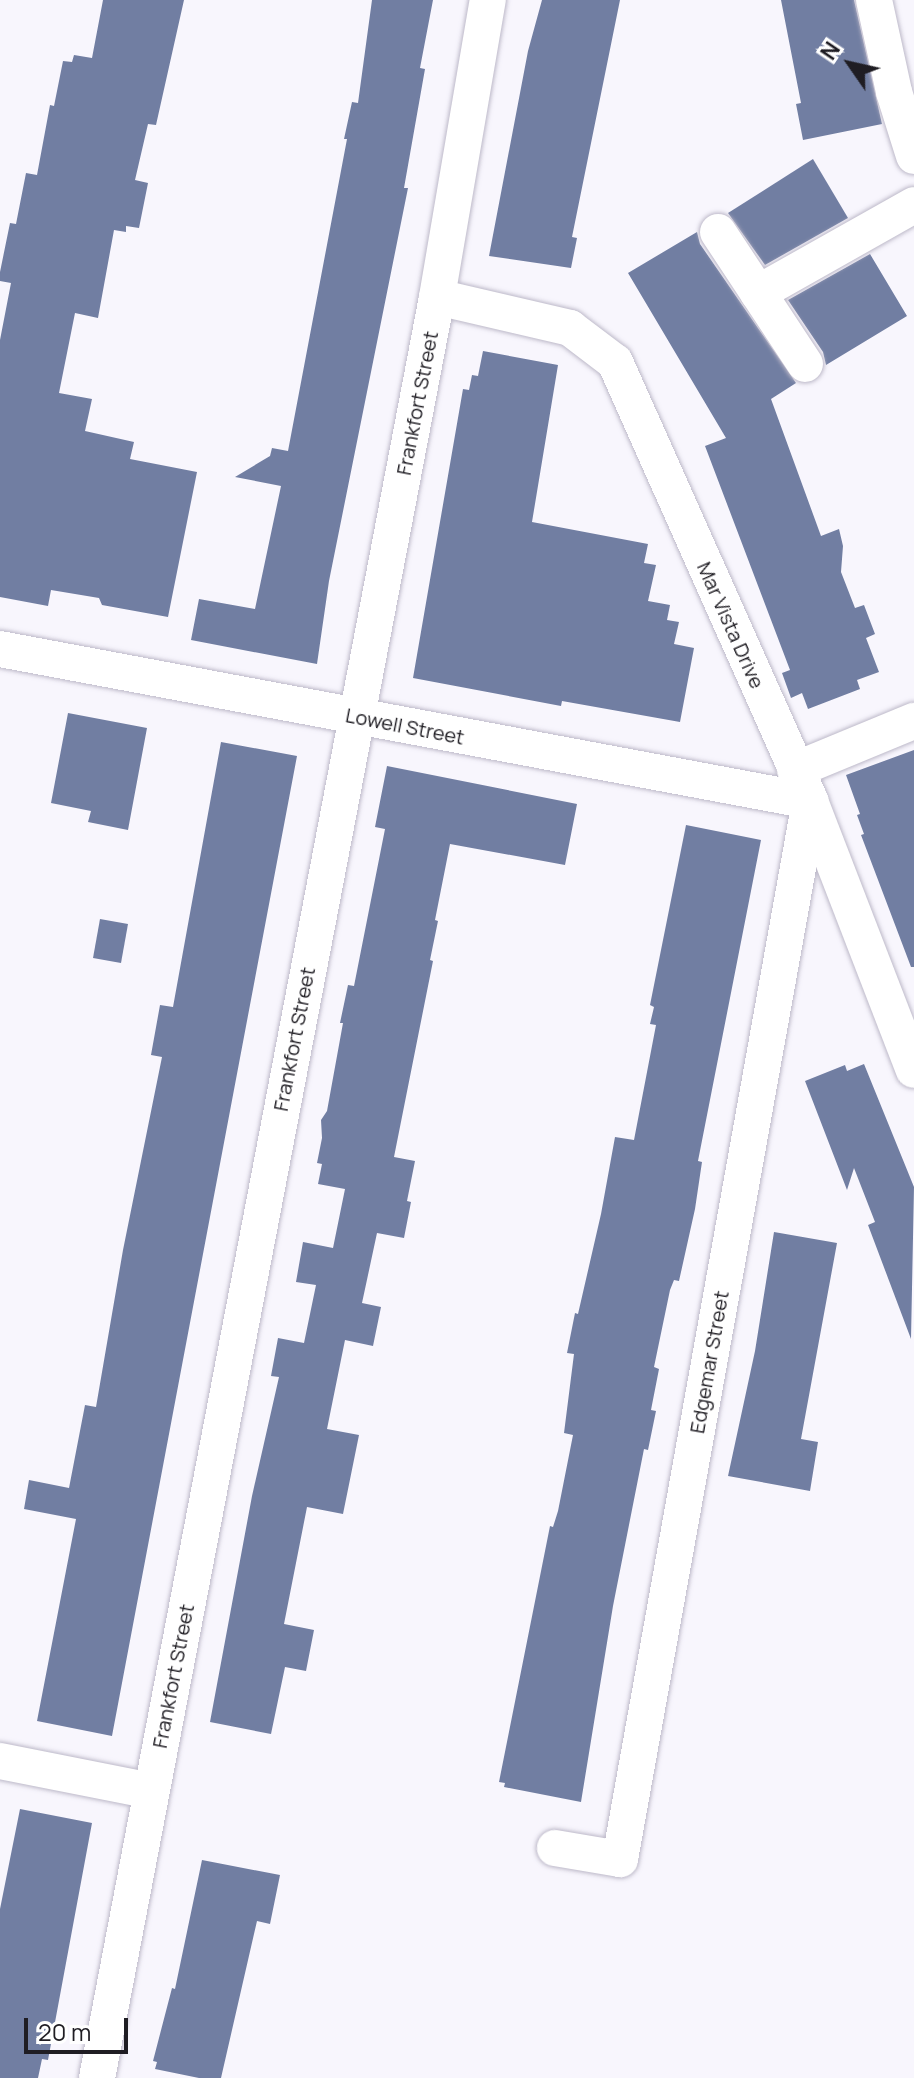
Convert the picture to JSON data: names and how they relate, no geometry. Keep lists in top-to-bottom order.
{
  "streets": {
    "street": [
      "Frankfort Street",
      "Mar Vista Drive",
      "Lowell Street",
      "Edgemar Street"
    ]
  },
  "crossings": [
    ["Frankfort Street", "Mar Vista Drive"],
    ["Frankfort Street", "Lowell Street"],
    ["Mar Vista Drive", "Lowell Street"],
    ["Mar Vista Drive", "Edgemar Street"],
    ["Lowell Street", "Edgemar Street"]
  ],
  "scale_bar": "20 m",
  "north": "top left"
}
